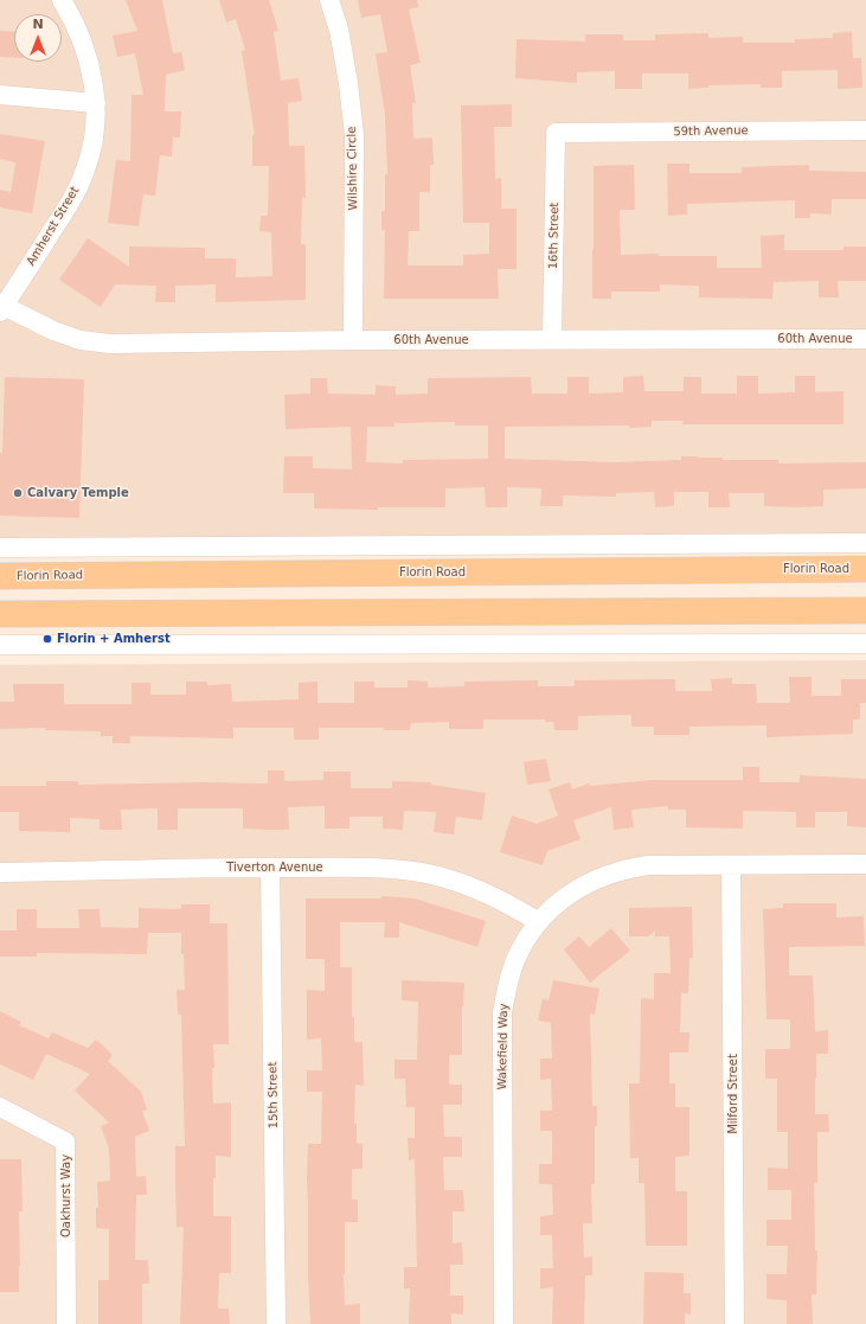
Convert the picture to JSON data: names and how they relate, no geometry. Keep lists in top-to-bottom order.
{
  "streets": {
    "main road": ["Florin Road"],
    "street": [
      "59th Avenue",
      "Wilshire Circle",
      "Amherst Street",
      "16th Street",
      "60th Avenue",
      "Tiverton Avenue",
      "Wakefield Way",
      "Milford Street",
      "15th Street",
      "Oakhurst Way"
    ]
  },
  "crossings": [
    ["59th Avenue", "16th Street"],
    ["Wilshire Circle", "60th Avenue"],
    ["Amherst Street", "60th Avenue"],
    ["16th Street", "60th Avenue"],
    ["Tiverton Avenue", "Wakefield Way"],
    ["Tiverton Avenue", "15th Street"],
    ["Wakefield Way", "Milford Street"]
  ],
  "places": ["Calvary Temple", "Florin + Amherst"],
  "north": "top"
}
